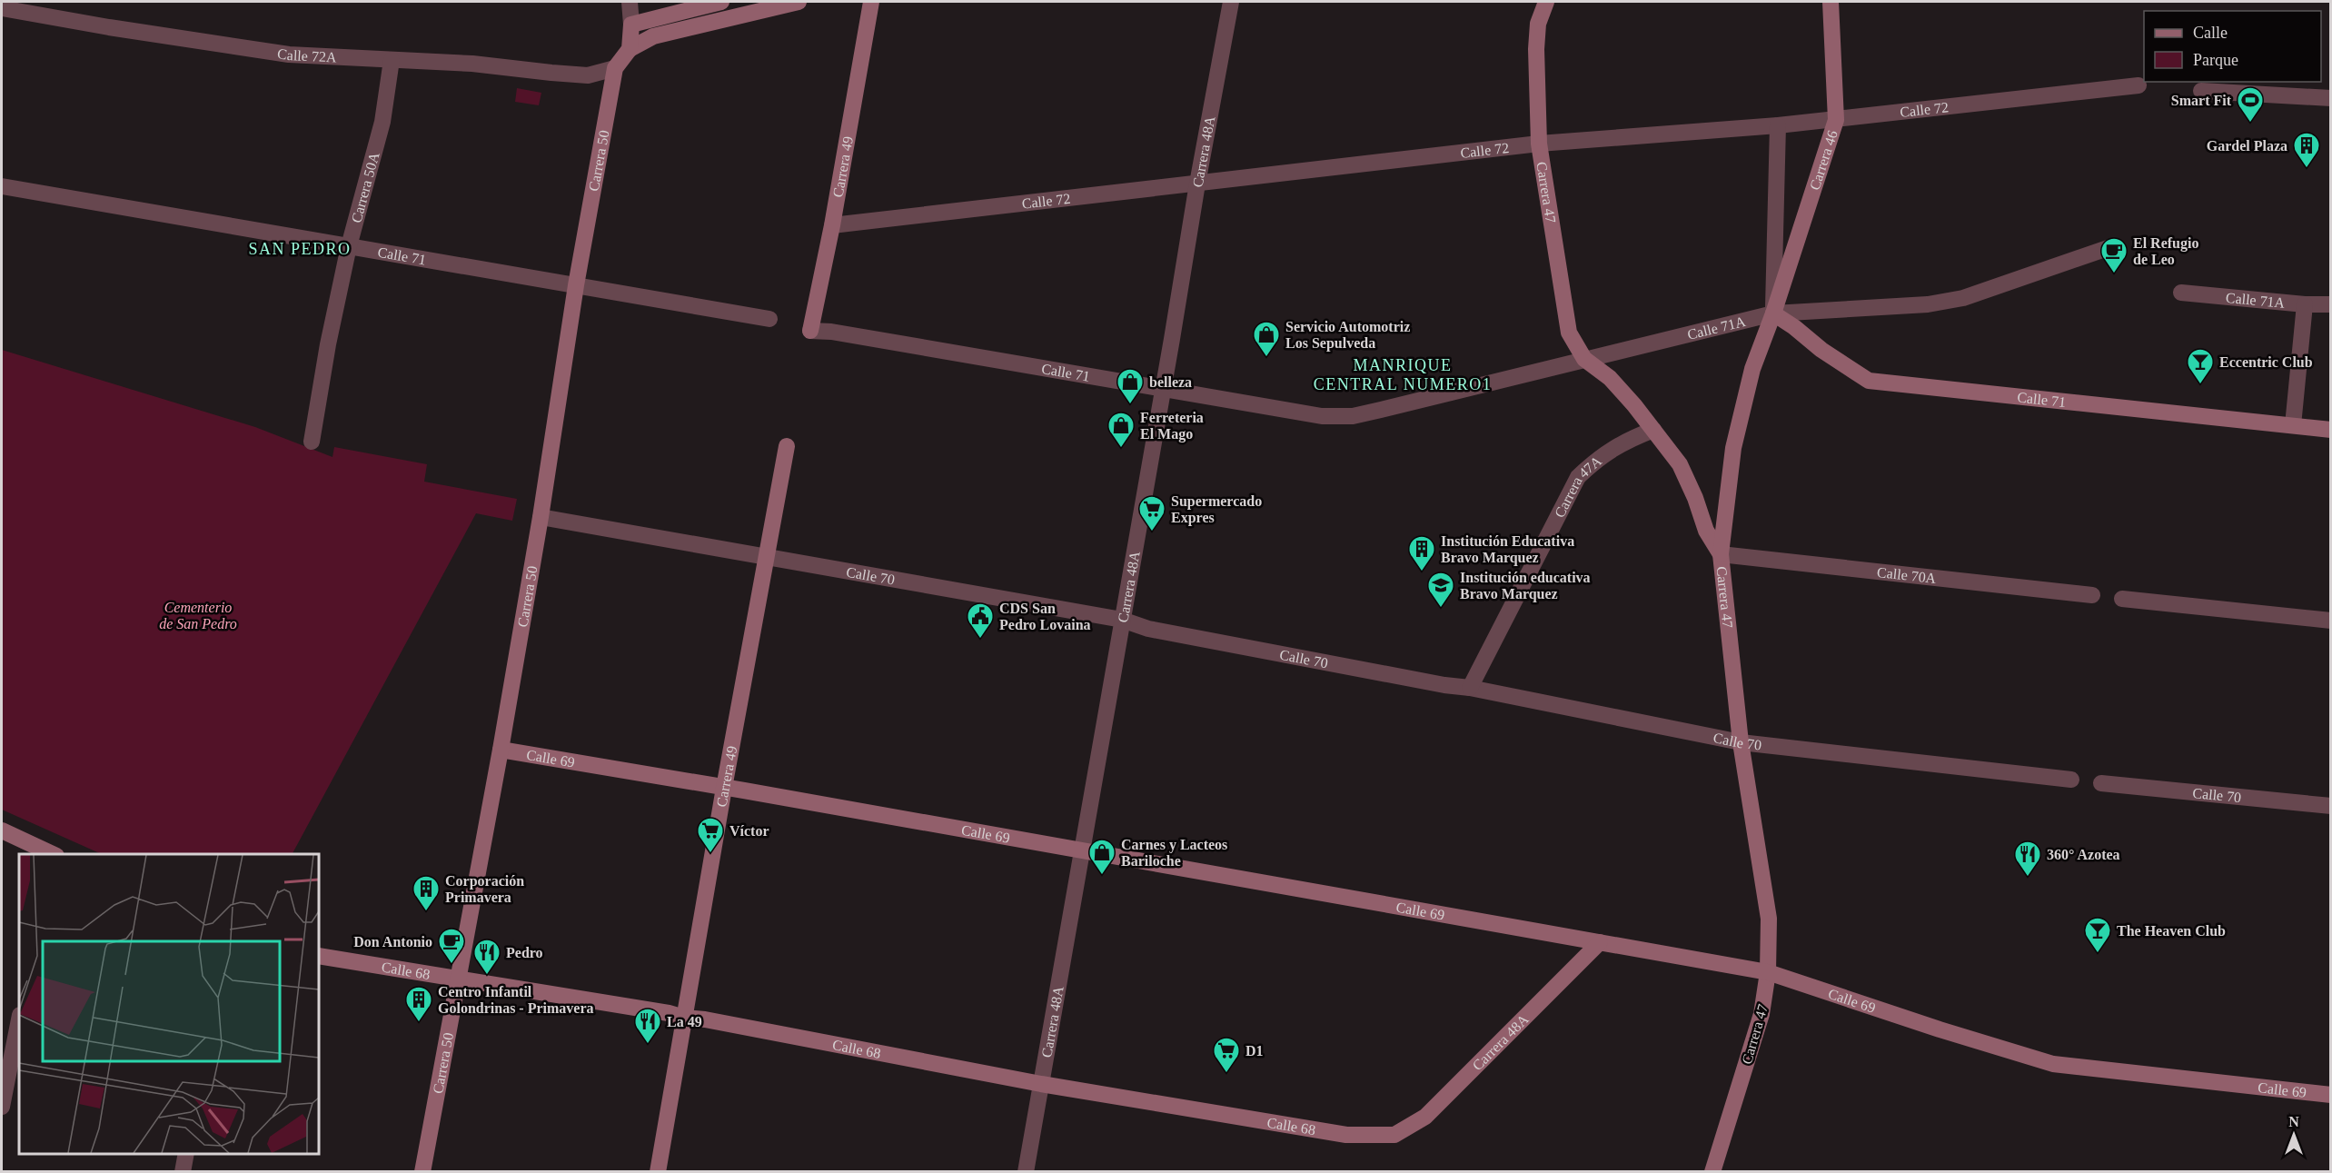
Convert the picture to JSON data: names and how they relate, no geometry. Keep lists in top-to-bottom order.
{
  "streets": {
    "street": [
      "Calle 72A",
      "Calle 72",
      "Carrera 48A",
      "Carrera 46",
      "Carrera 50",
      "Carrera 49",
      "Carrera 50A",
      "Carrera 47",
      "Calle 71",
      "Calle 71A",
      "Carrera 47A",
      "Calle 70A",
      "Calle 70",
      "Calle 69",
      "Calle 68"
    ]
  },
  "crossings": [
    ["Calle 72A", "Carrera 50"],
    ["Calle 72A", "Carrera 50A"],
    ["Calle 72", "Carrera 48A"],
    ["Calle 72", "Carrera 46"],
    ["Calle 72", "Carrera 49"],
    ["Calle 72", "Carrera 47"],
    ["Carrera 48A", "Calle 71"],
    ["Carrera 48A", "Calle 70"],
    ["Carrera 48A", "Calle 69"],
    ["Carrera 48A", "Calle 68"],
    ["Carrera 46", "Carrera 47"],
    ["Carrera 46", "Calle 71"],
    ["Carrera 46", "Calle 71A"],
    ["Carrera 46", "Calle 70A"],
    ["Carrera 50", "Calle 71"],
    ["Carrera 50", "Calle 70"],
    ["Carrera 50", "Calle 69"],
    ["Carrera 50", "Calle 68"],
    ["Carrera 49", "Calle 71"],
    ["Carrera 49", "Calle 70"],
    ["Carrera 49", "Calle 69"],
    ["Carrera 49", "Calle 68"],
    ["Carrera 50A", "Calle 71"],
    ["Carrera 47", "Calle 71A"],
    ["Carrera 47", "Carrera 47A"],
    ["Carrera 47", "Calle 70A"],
    ["Carrera 47", "Calle 70"],
    ["Carrera 47", "Calle 69"],
    ["Calle 71", "Calle 71A"],
    ["Carrera 47A", "Calle 70"]
  ],
  "districts": ["SAN PEDRO", "MANRIQUE CENTRAL NUMERO1"],
  "parks": ["Cementerio de San Pedro"],
  "places": {
    "sports": ["Smart Fit"],
    "building": [
      "Gardel Plaza",
      "Institución Educativa Bravo Marquez",
      "Corporación Primavera",
      "Centro Infantil Golondrinas - Primavera"
    ],
    "cafe": ["El Refugio de Leo", "Don Antonio"],
    "shop": [
      "Servicio Automotriz Los Sepulveda",
      "belleza",
      "Ferreteria El Mago",
      "Carnes y Lacteos Bariloche"
    ],
    "bar": ["Eccentric Club", "The Heaven Club"],
    "supermarket": ["Supermercado Expres", "Víctor", "D1"],
    "school or university": ["Institución educativa Bravo Marquez"],
    "public building": ["CDS San Pedro Lovaina"],
    "restaurant": ["360° Azotea", "Pedro", "La 49"]
  },
  "legend": ["Calle", "Parque"],
  "north": "top"
}
